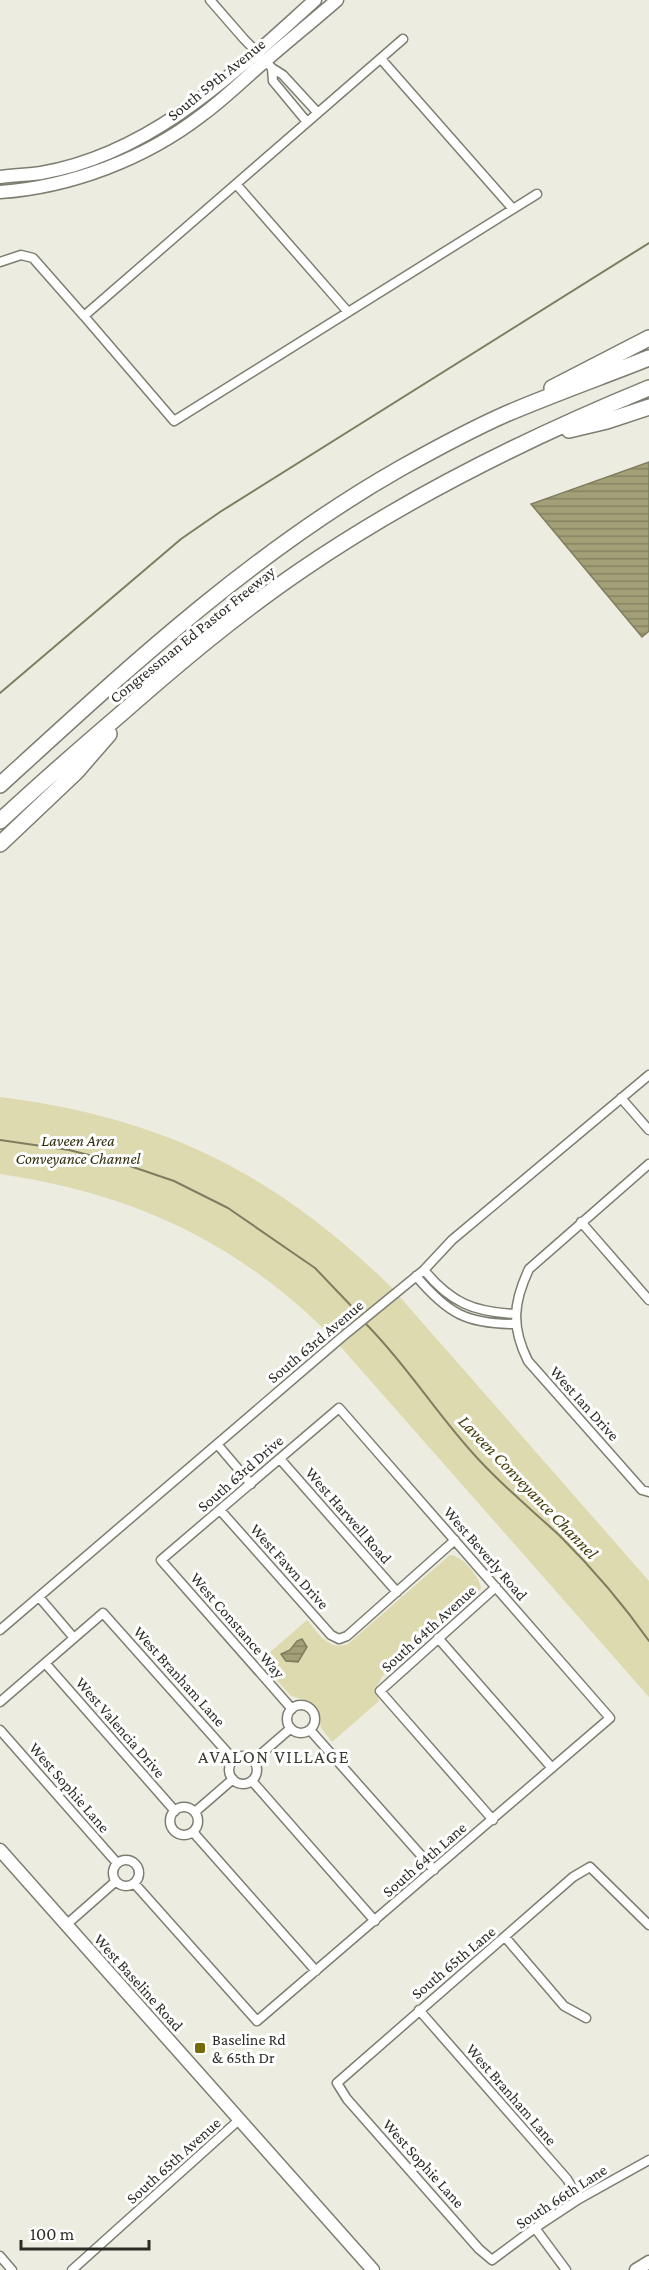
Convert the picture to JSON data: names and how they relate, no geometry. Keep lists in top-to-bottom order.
{
  "streets": {
    "highway": ["Congressman Ed Pastor Freeway"],
    "main road": ["South 59th Avenue", "West Baseline Road"],
    "street": [
      "South 63rd Avenue",
      "West Ian Drive",
      "South 63rd Drive",
      "West Harwell Road",
      "West Beverly Road",
      "West Fawn Drive",
      "West Constance Way",
      "South 64th Avenue",
      "West Branham Lane",
      "West Valencia Drive",
      "West Sophie Lane",
      "South 64th Lane",
      "South 65th Lane",
      "South 65th Avenue",
      "South 66th Lane"
    ]
  },
  "crossings": [
    ["South 63rd Drive", "West Harwell Road"],
    ["South 63rd Drive", "West Beverly Road"],
    ["South 63rd Drive", "West Fawn Drive"],
    ["South 63rd Drive", "West Constance Way"],
    ["West Harwell Road", "West Fawn Drive"],
    ["West Beverly Road", "South 64th Avenue"],
    ["West Beverly Road", "South 64th Lane"],
    ["West Constance Way", "South 64th Lane"],
    ["South 64th Avenue", "South 64th Lane"],
    ["West Branham Lane", "South 65th Lane"],
    ["West Branham Lane", "South 66th Lane"],
    ["West Valencia Drive", "South 64th Lane"],
    ["West Sophie Lane", "South 64th Lane"],
    ["West Sophie Lane", "South 65th Lane"],
    ["West Sophie Lane", "South 66th Lane"],
    ["West Baseline Road", "South 65th Avenue"]
  ],
  "districts": ["AVALON VILLAGE"],
  "water": ["Laveen Conveyance Channel"],
  "parks": ["Laveen Area Conveyance Channel"],
  "places": {
    "transit": ["Baseline Rd & 65th Dr"]
  },
  "scale_bar": "100 m"
}
